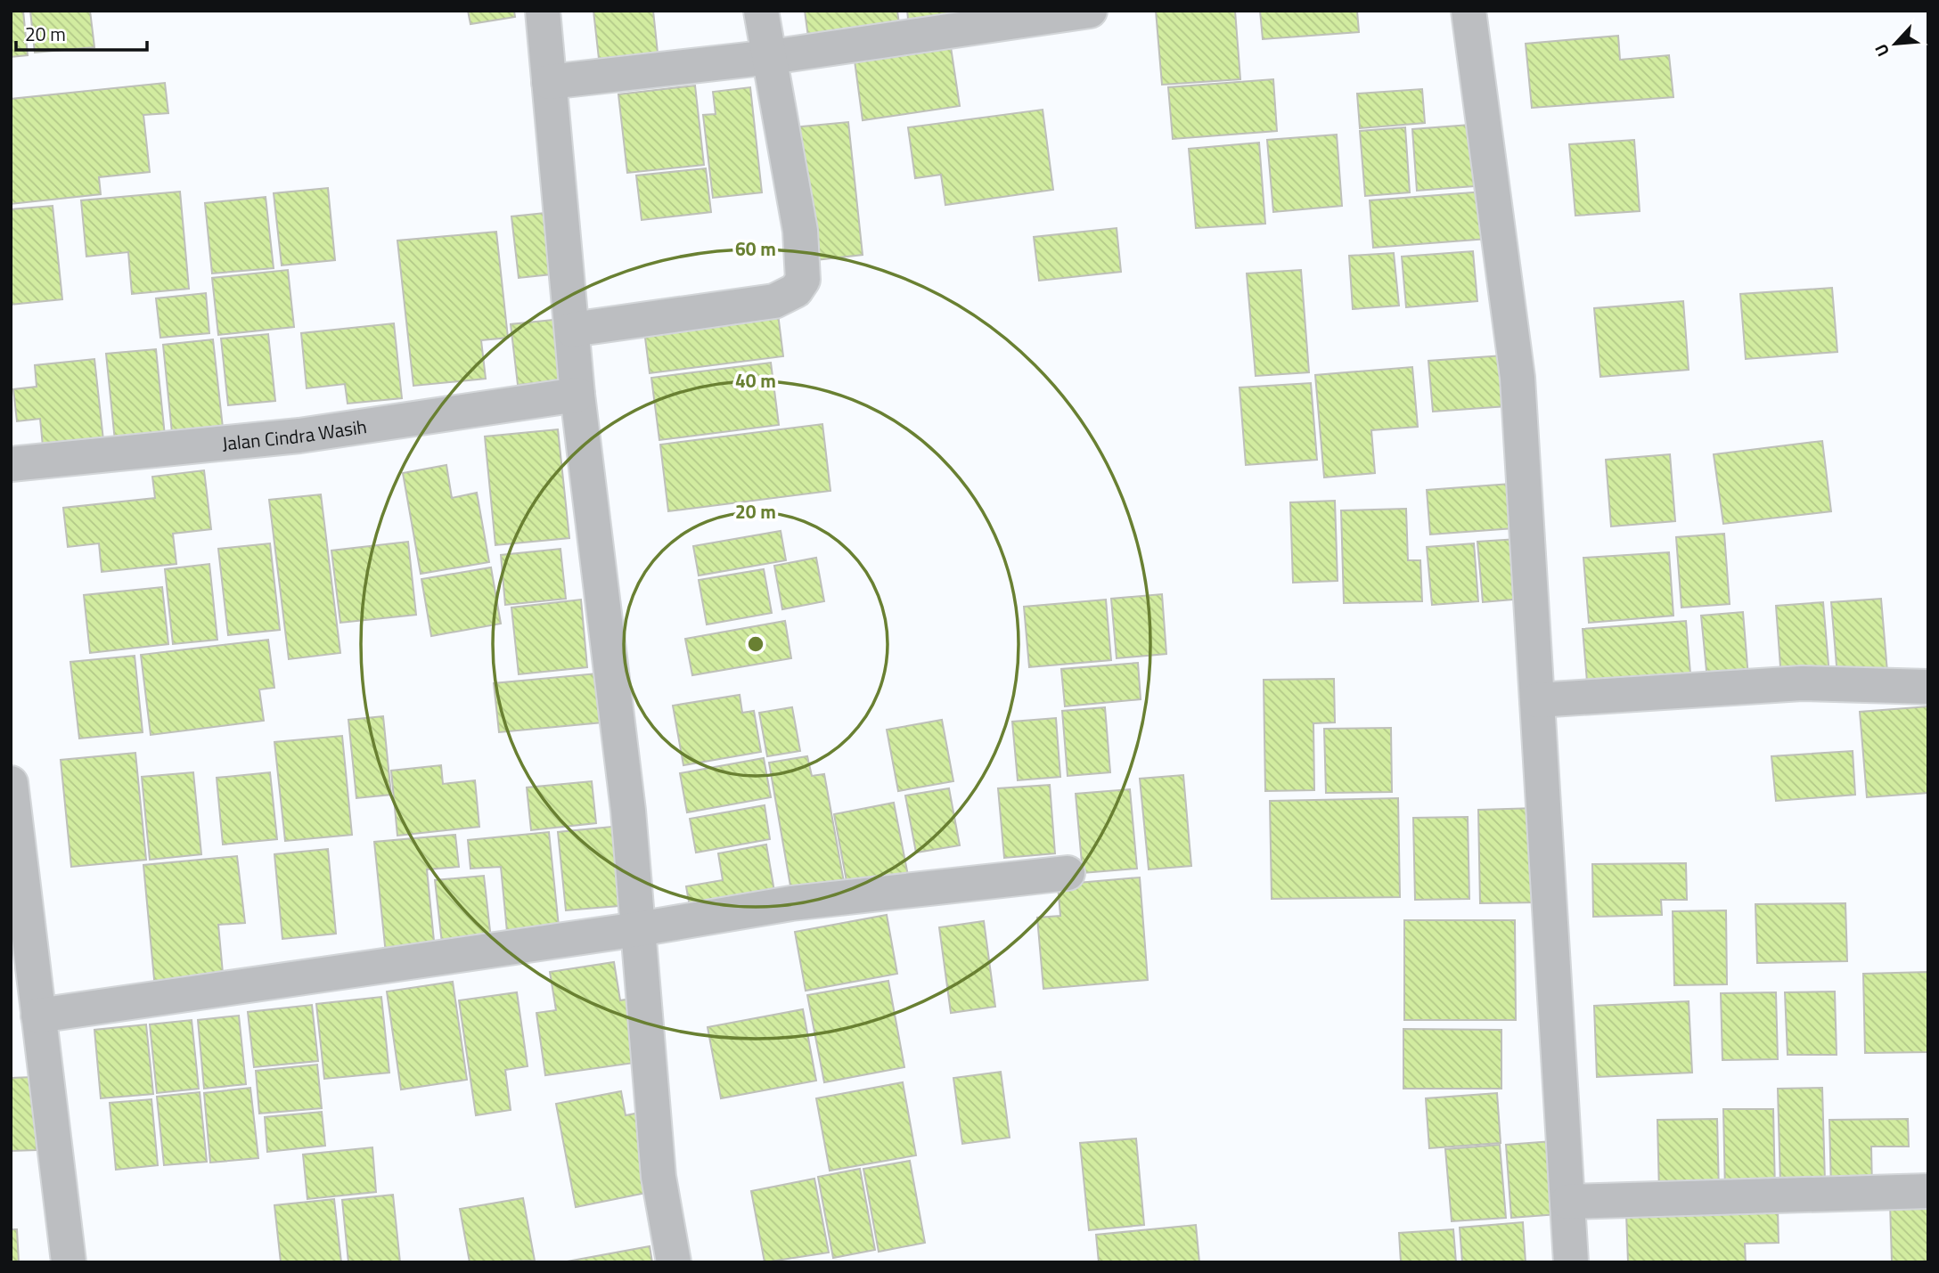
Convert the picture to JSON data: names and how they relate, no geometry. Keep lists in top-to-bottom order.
{
  "streets": {
    "street": ["Jalan Cindra Wasih"]
  },
  "scale_bar": "20 m",
  "north": "bottom left",
  "rings": ["60 m", "40 m", "20 m"]
}
